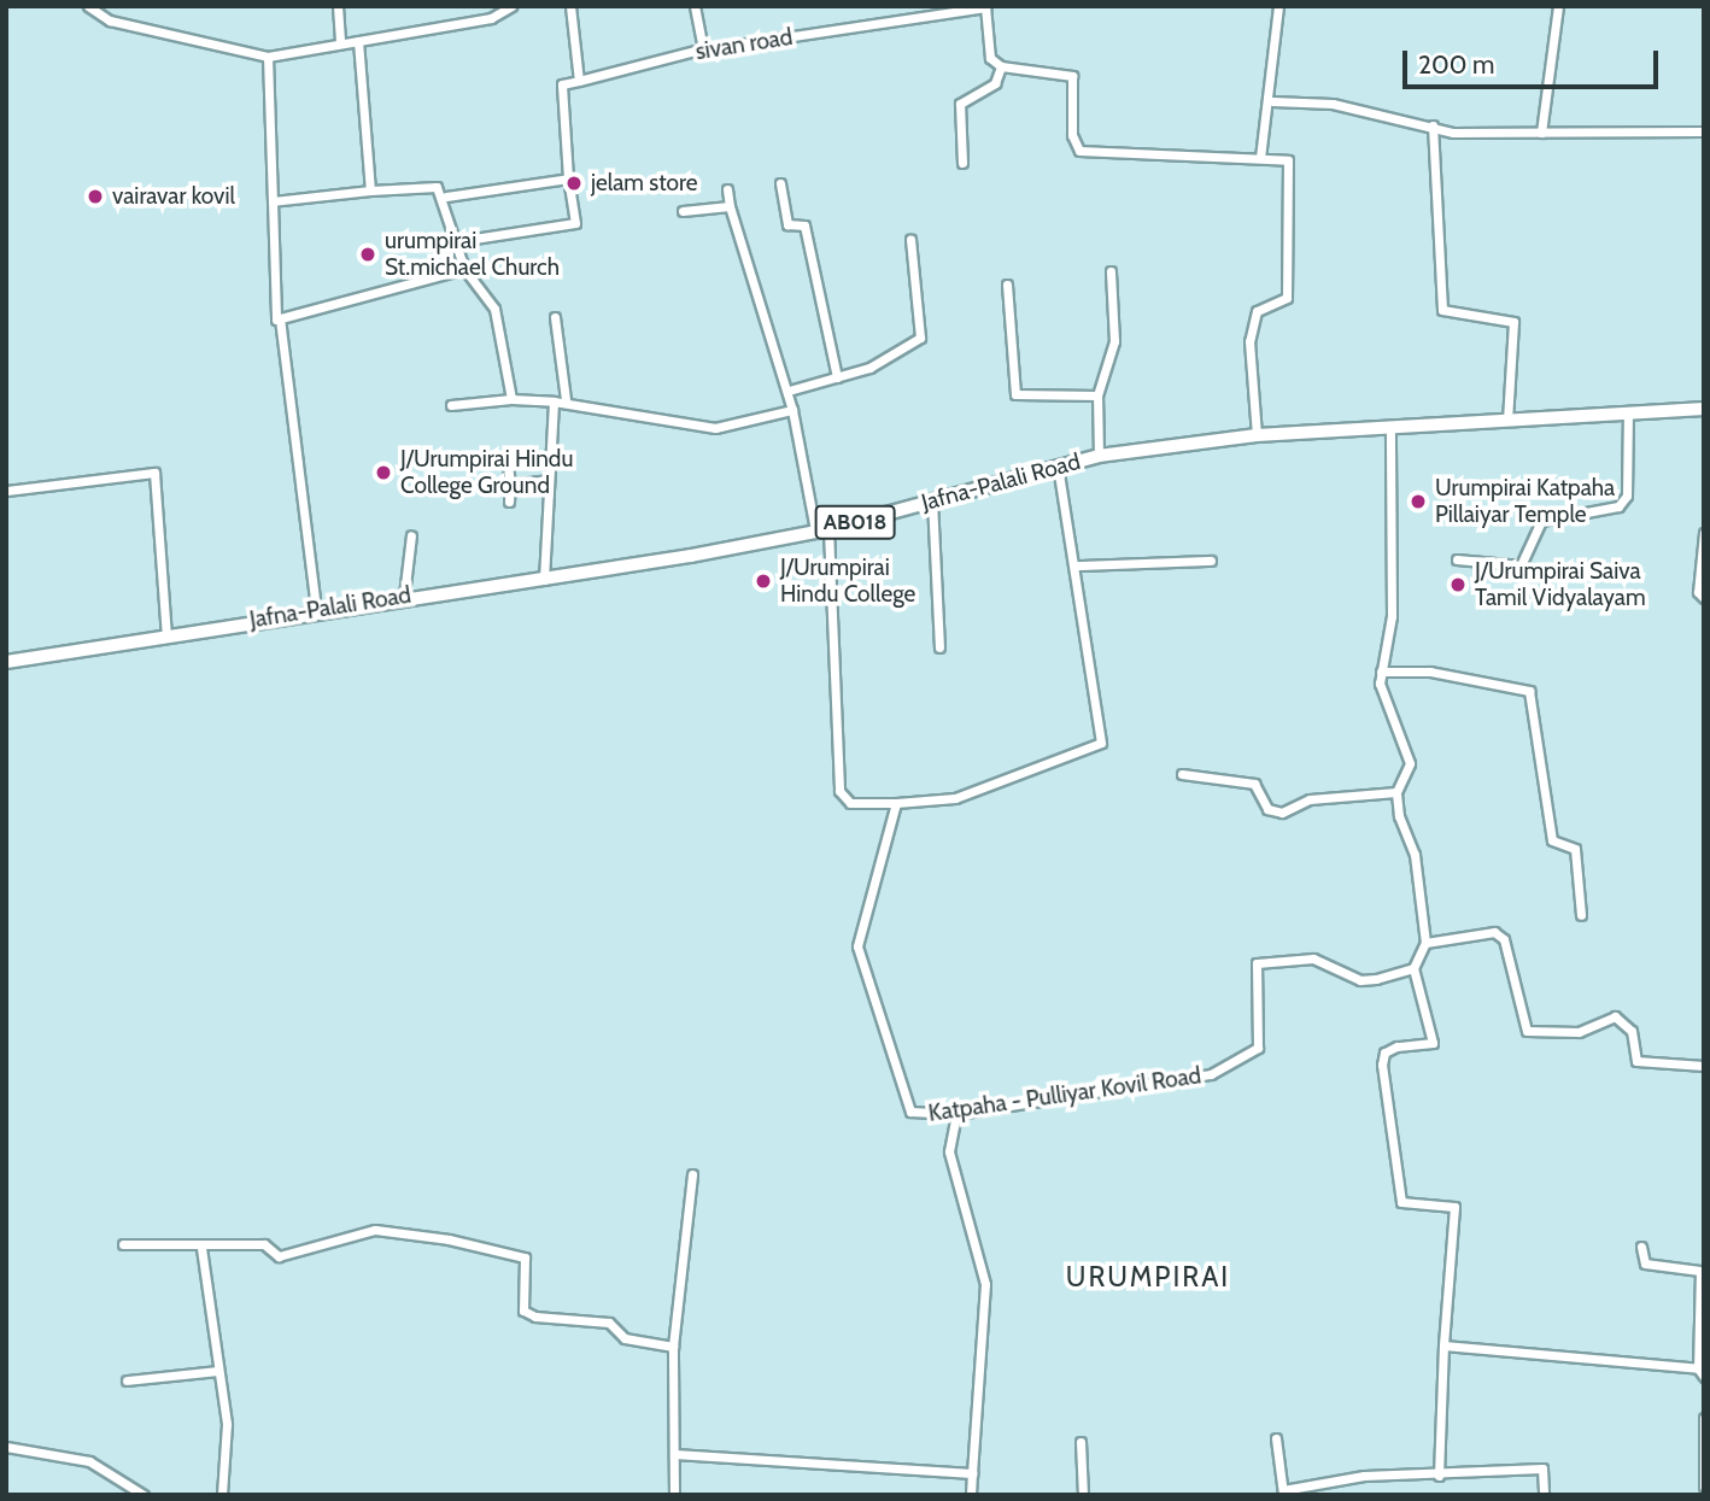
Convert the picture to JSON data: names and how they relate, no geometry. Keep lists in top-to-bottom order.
{
  "streets": {
    "main road": ["Jafna-Palali Road", "AB018"],
    "street": ["sivan road", "Katpaha - Pulliyar Kovil Road"]
  },
  "districts": ["URUMPIRAI"],
  "places": [
    "jelam store",
    "vairavar kovil",
    "urumpirai St.michael Church",
    "J/Urumpirai Hindu College Ground",
    "Urumpirai Katpaha Pillaiyar Temple",
    "J/Urumpirai Hindu College",
    "J/Urumpirai Saiva Tamil Vidyalayam"
  ],
  "scale_bar": "200 m"
}
